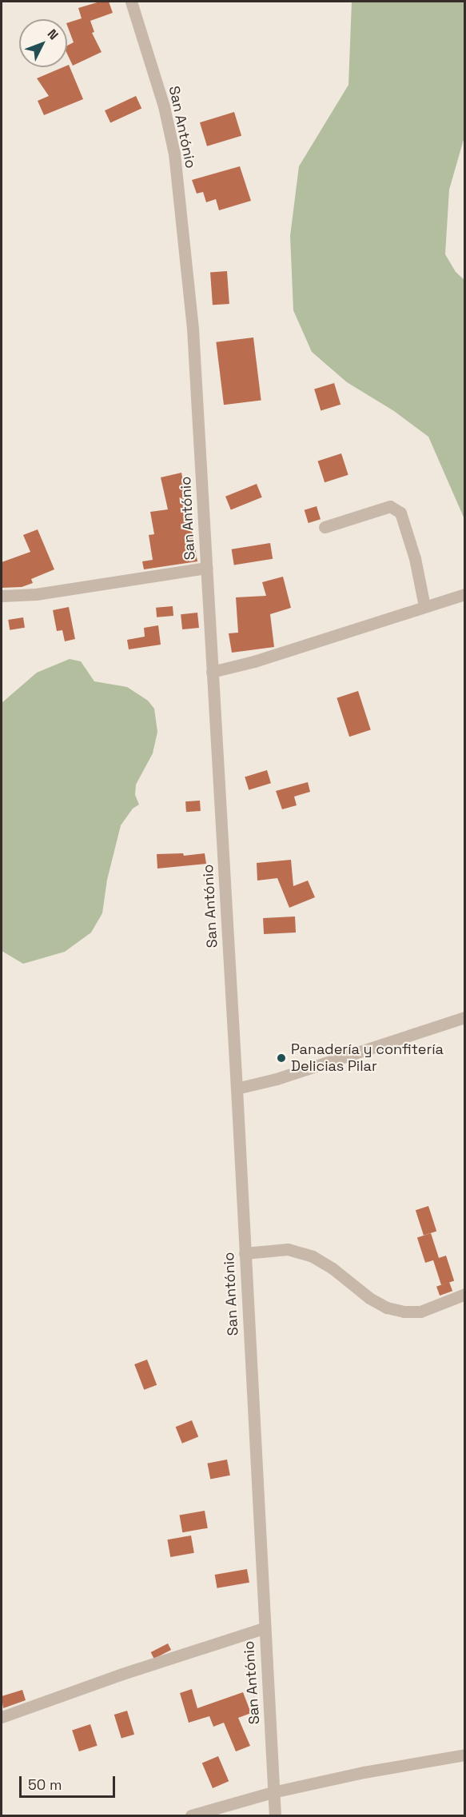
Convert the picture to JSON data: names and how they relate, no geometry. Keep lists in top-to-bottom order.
{
  "streets": {
    "street": ["San António"]
  },
  "places": ["Panadería y confitería Delicias Pilar"],
  "scale_bar": "50 m",
  "north": "top right"
}
